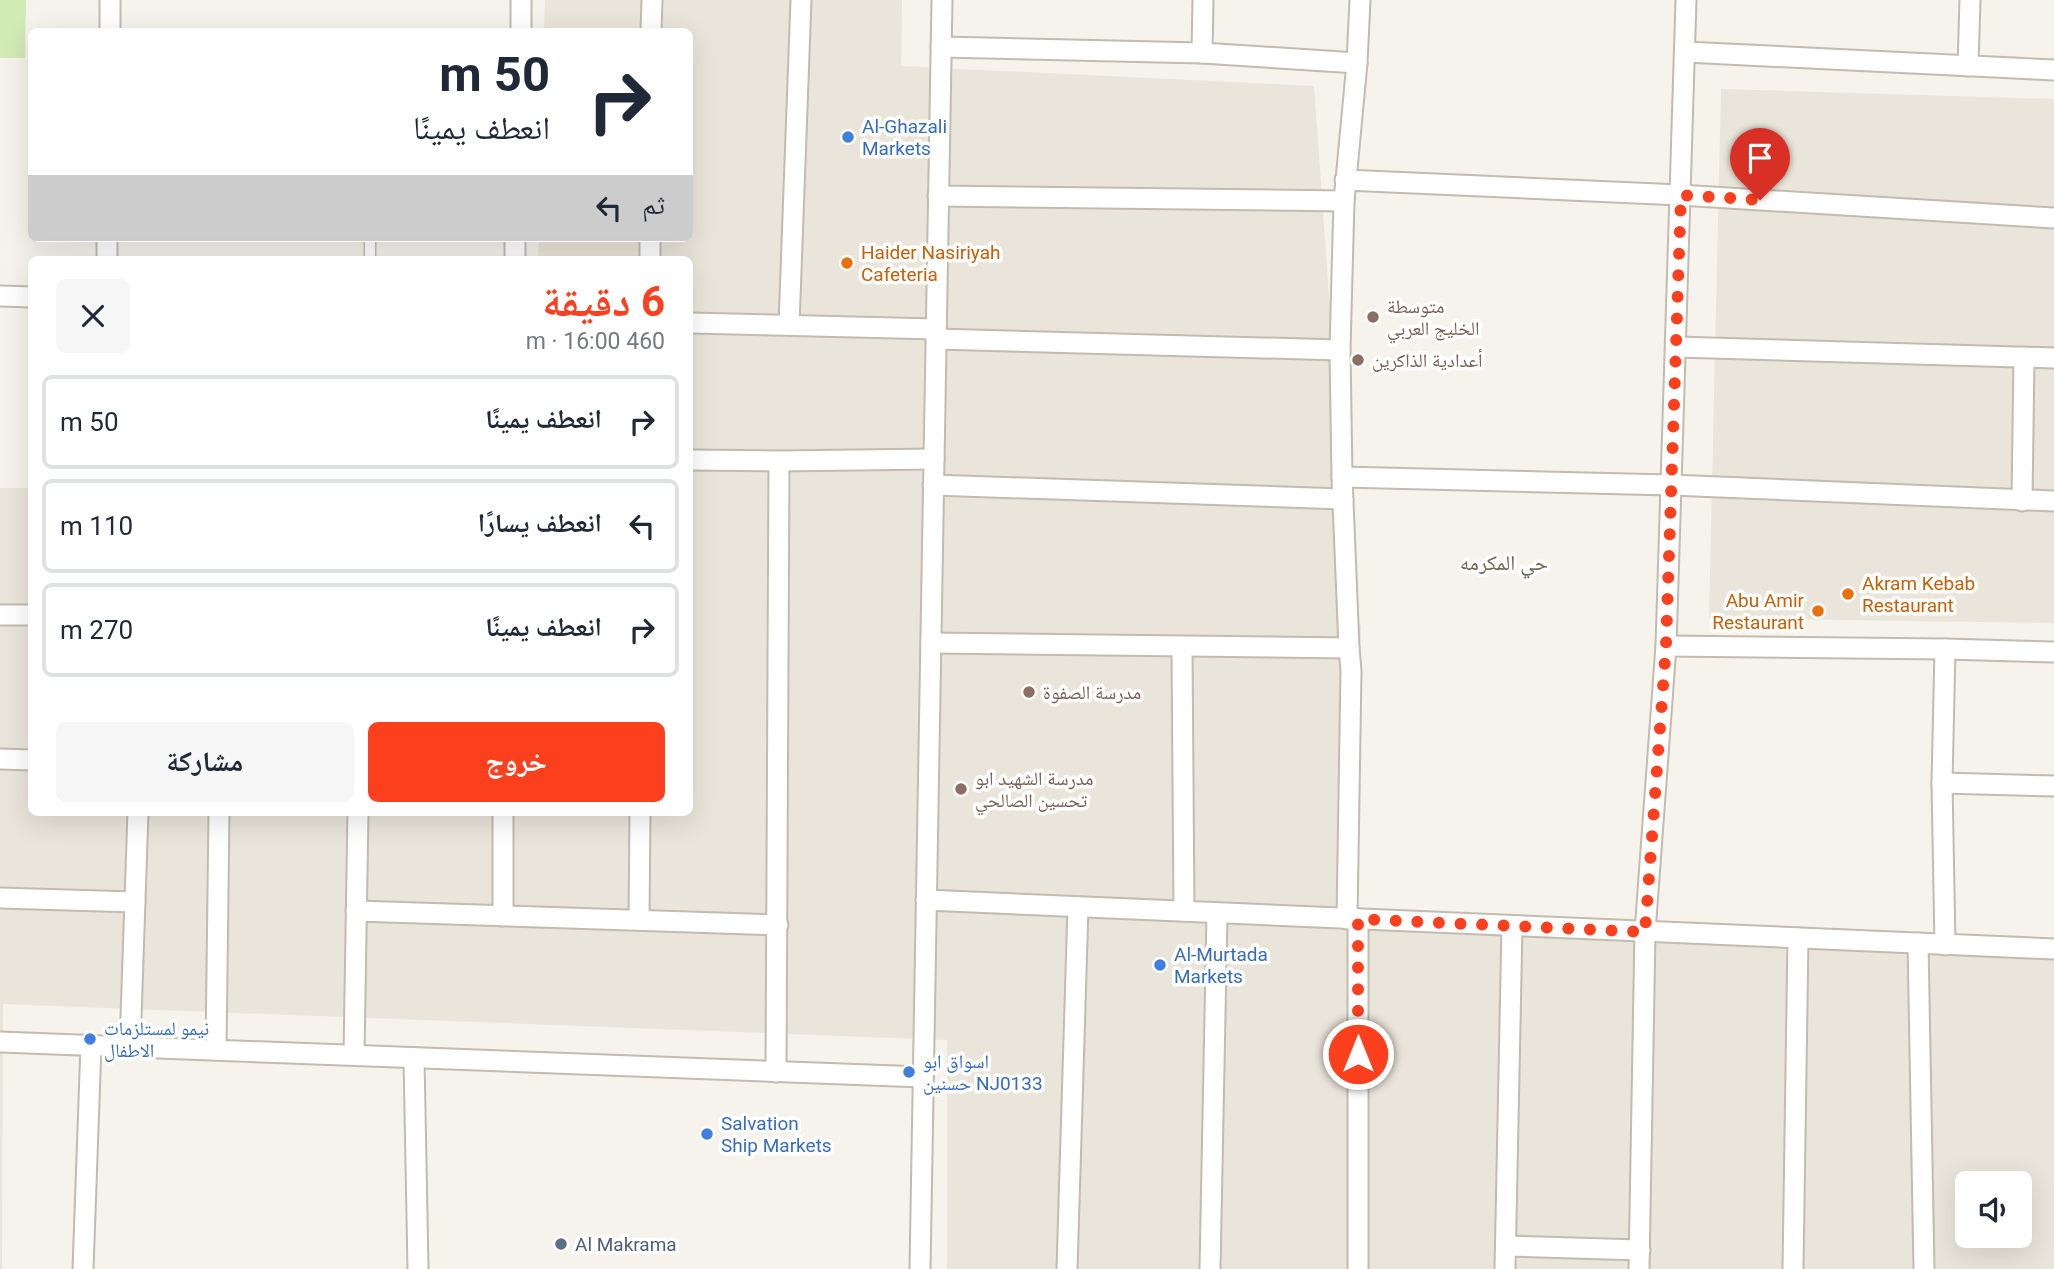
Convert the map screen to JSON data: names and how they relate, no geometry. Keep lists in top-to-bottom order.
{
  "districts": ["حي المكرمه"],
  "places": [
    "Al-Ghazali Markets",
    "Haider Nasiriyah Cafeteria",
    "متوسطة الخليج العربي",
    "أعدادية الذاكرين",
    "Akram Kebab Restaurant",
    "Abu Amir Restaurant",
    "مدرسة الصفوة",
    "مدرسة الشهيد ابو تحسين الصالحي",
    "Al-Murtada Markets",
    "نيمو لمستلزمات الاطفال",
    "اسواق ابو حسنين NJ0133",
    "Salvation Ship Markets",
    "Al Makrama"
  ],
  "page": {
    "turn": ["50 m", "انعطف يمينًا"],
    "then": "ثم",
    "heading": ["6 دقيقة", "460 m · 16:00"],
    "list": [
      {
        "name": "انعطف يمينًا",
        "value": "50 m"
      },
      {
        "name": "انعطف يسارًا",
        "value": "110 m"
      },
      {
        "name": "انعطف يمينًا",
        "value": "270 m"
      }
    ],
    "buttons": ["خروج", "مشاركة"]
  }
}
